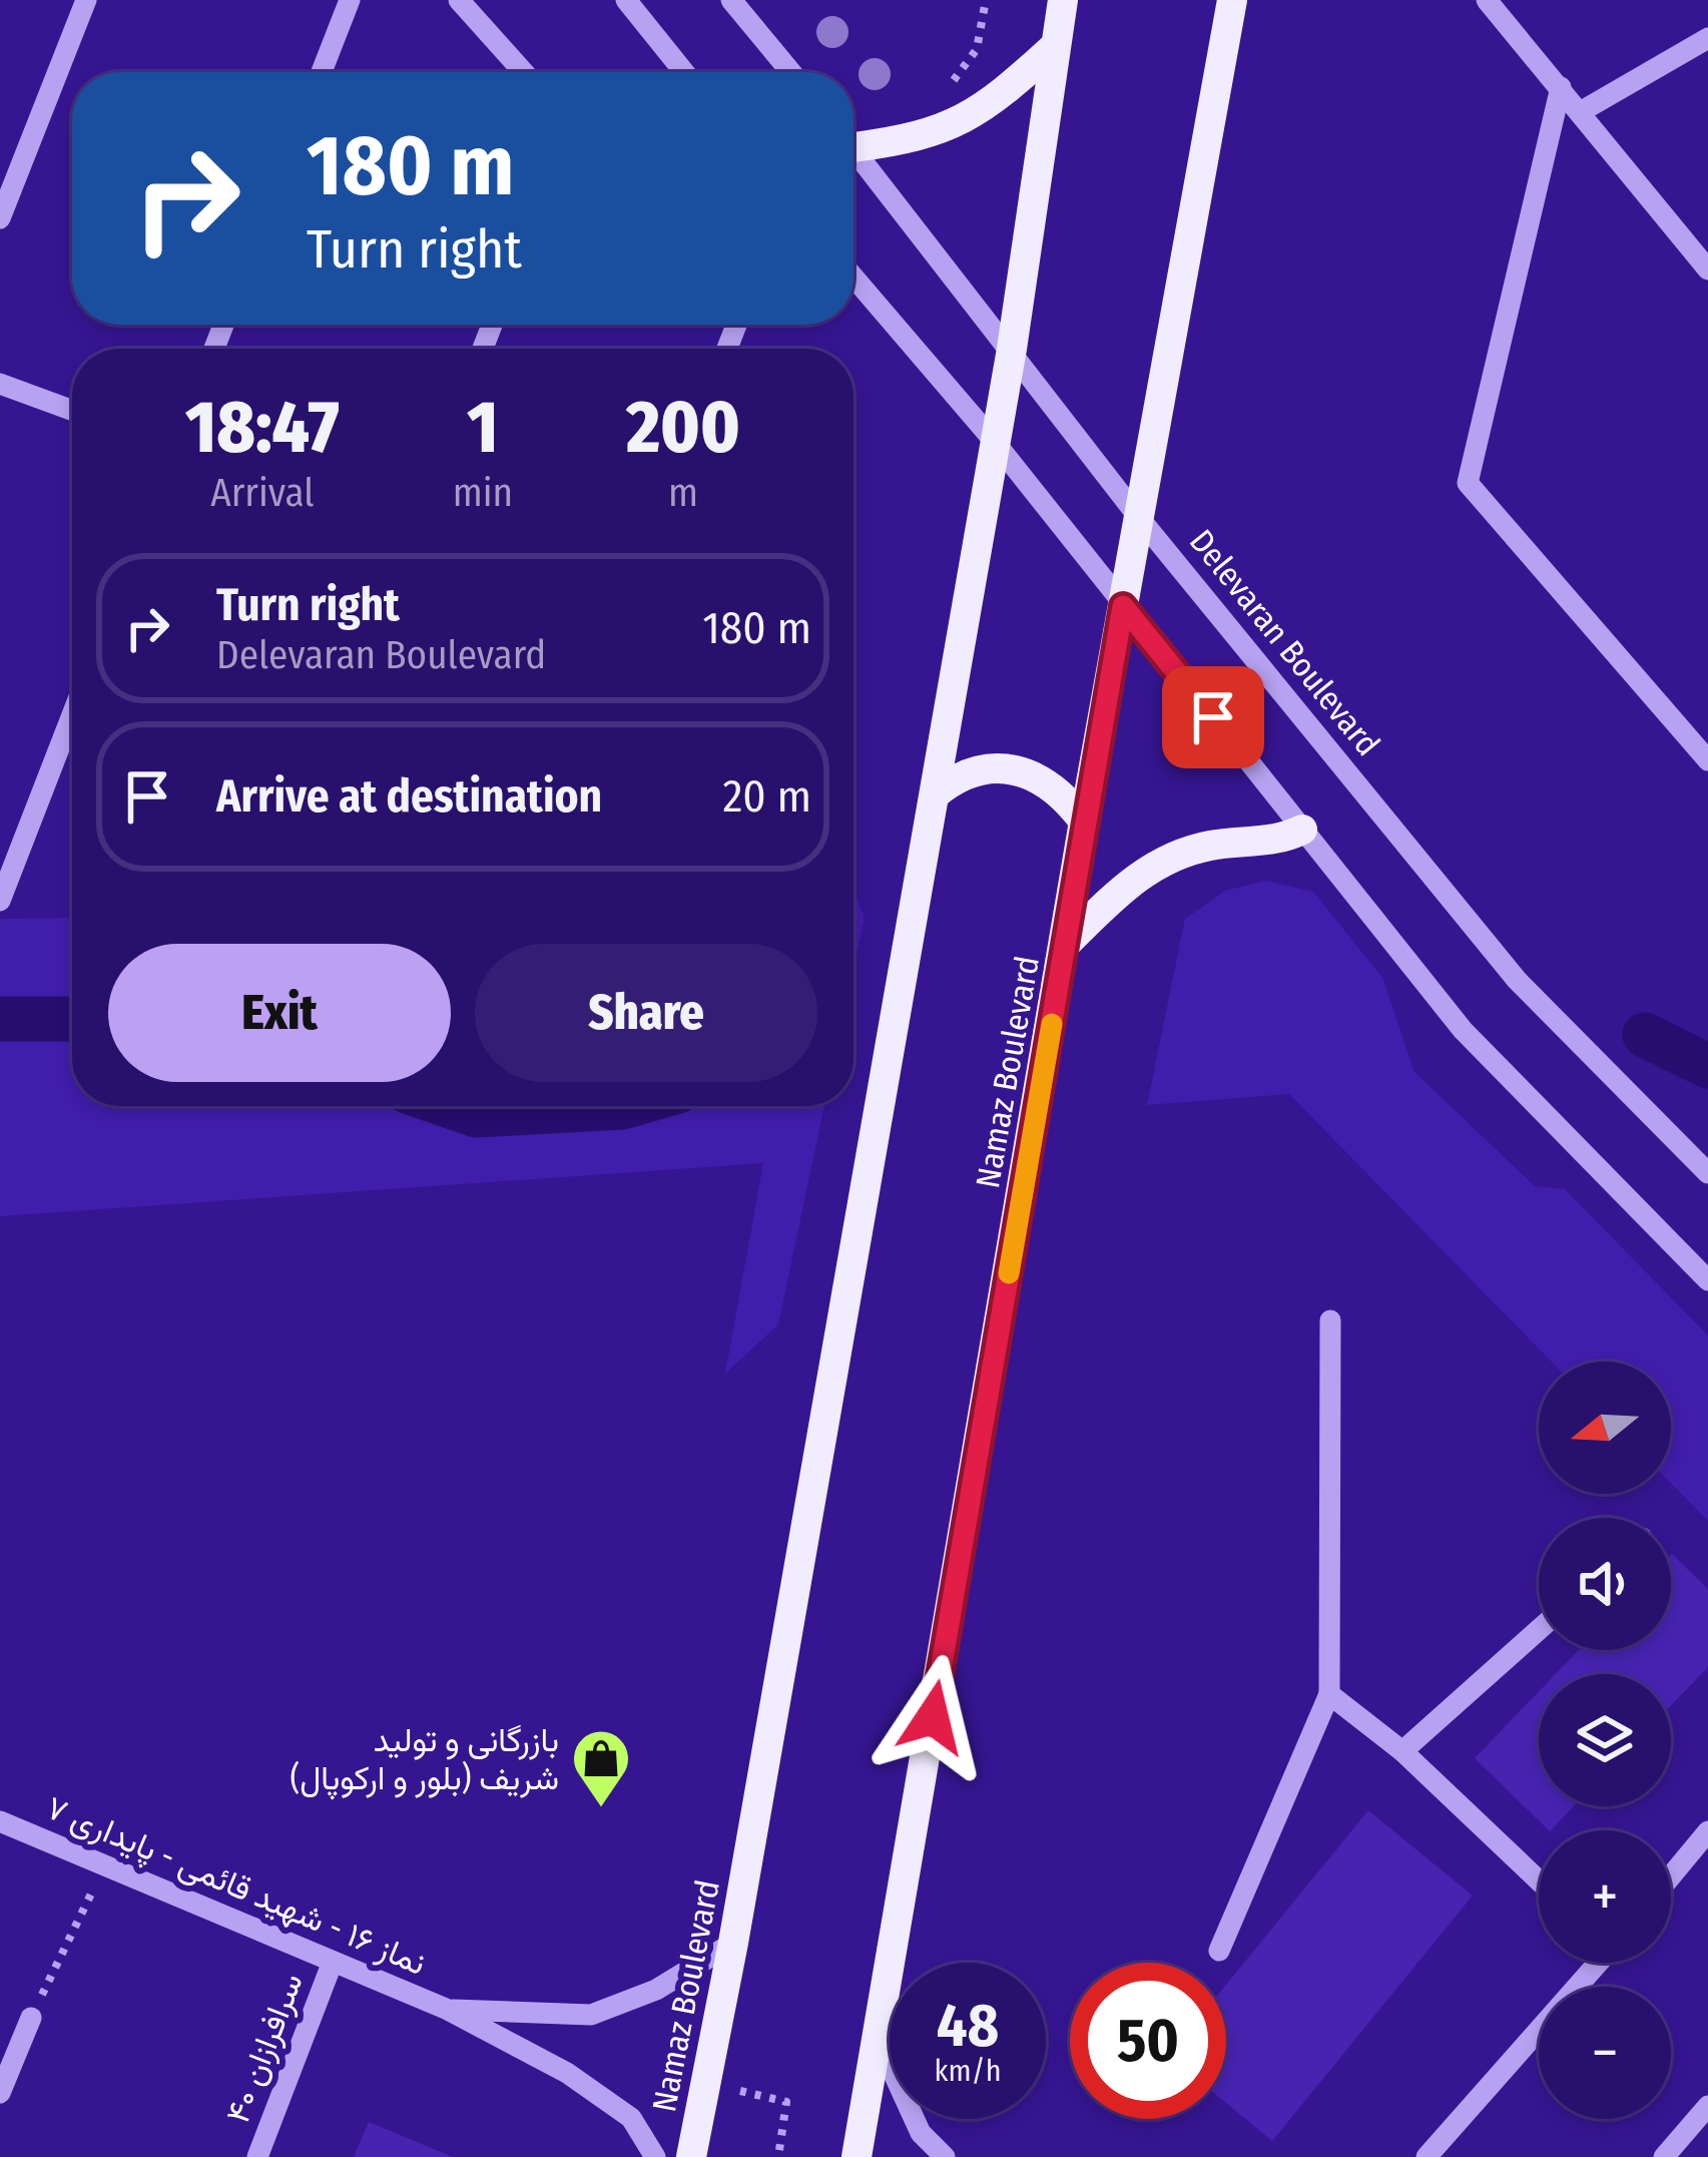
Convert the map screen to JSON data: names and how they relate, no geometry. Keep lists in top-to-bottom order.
{
  "streets": {
    "main road": ["Namaz Boulevard"],
    "street": ["Delevaran Boulevard", "نماز ۱۶ - شهید قائمی - پایداری ۷", "سرافرازان ۴۰"]
  },
  "crossings": [
    ["Delevaran Boulevard", "Namaz Boulevard"],
    ["نماز ۱۶ - شهید قائمی - پایداری ۷", "سرافرازان ۴۰"]
  ],
  "places": {
    "shop": ["بازرگانی و تولید شریف (بلور و ارکوپال)"]
  },
  "north": "left",
  "page": {
    "turn": ["180 m", "Turn right"],
    "eta": [
      "18:47",
      "Arrival",
      "1",
      "min",
      "200",
      "m"
    ],
    "list": [
      {
        "name": "Turn right",
        "note": "Delevaran Boulevard",
        "value": "180 m"
      },
      {
        "name": "Arrive at destination",
        "value": "20 m"
      }
    ],
    "buttons": ["Exit", "Share"],
    "map_buttons": ["+", "−"],
    "speed": "48 km/h",
    "limit": "50"
  }
}
